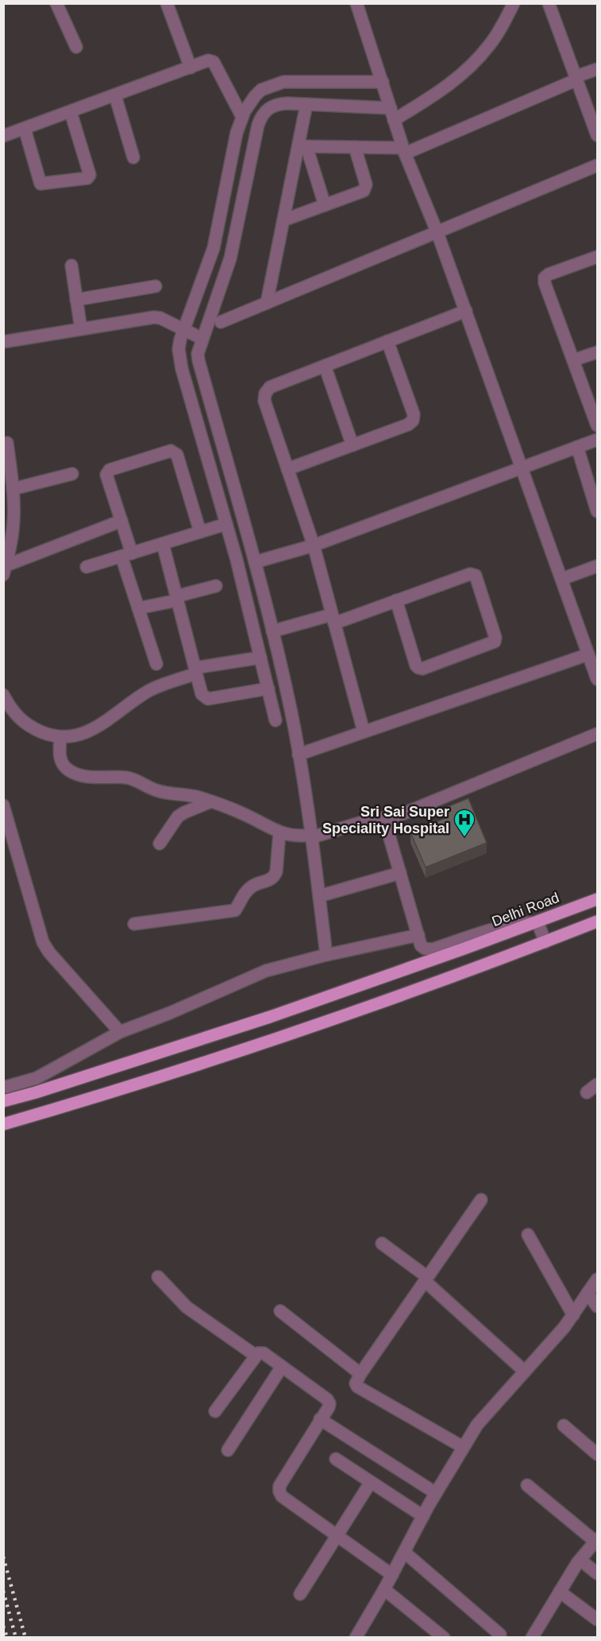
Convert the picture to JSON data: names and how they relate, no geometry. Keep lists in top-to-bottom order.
{
  "streets": {
    "main road": ["Delhi Road"]
  },
  "places": {
    "hospital": ["Sri Sai Super Speciality Hospital"]
  }
}
